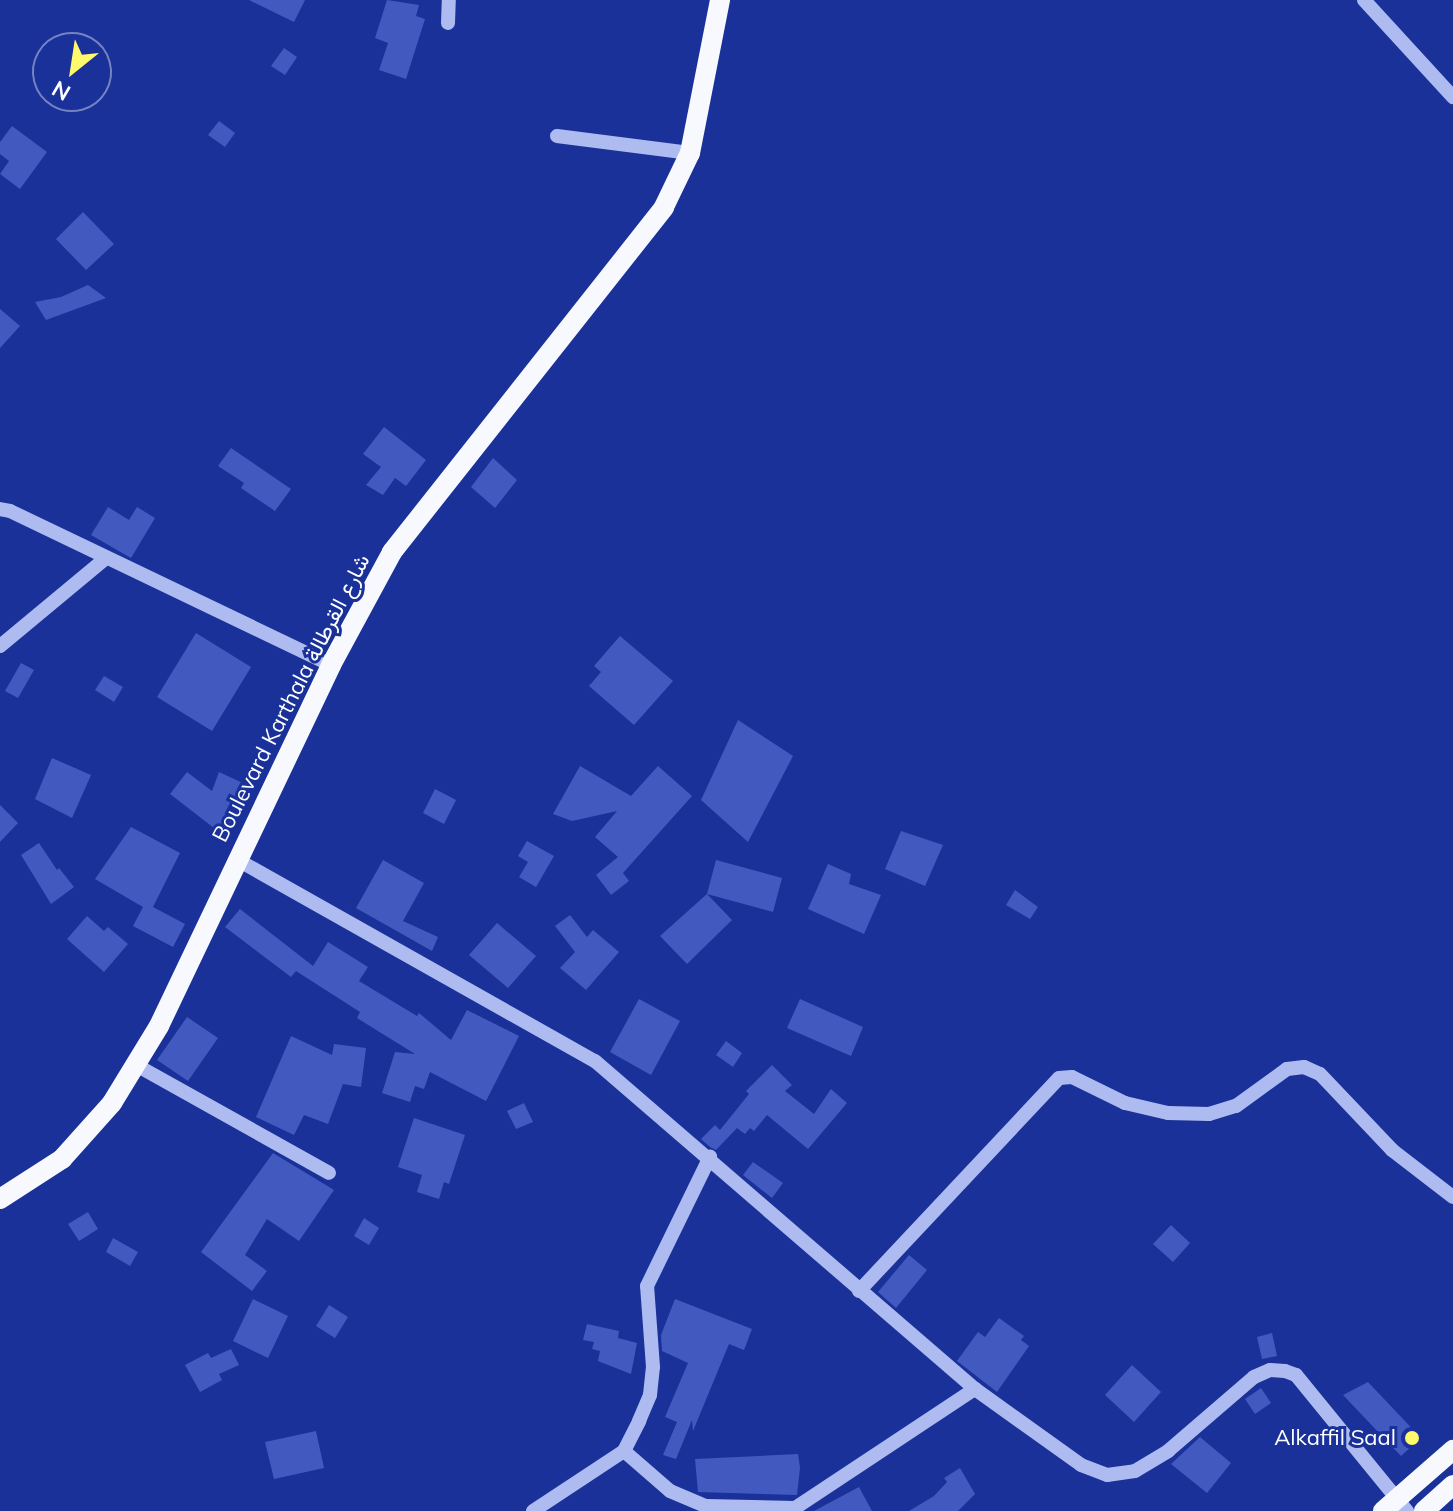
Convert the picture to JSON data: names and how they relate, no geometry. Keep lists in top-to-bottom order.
{
  "streets": {
    "main road": ["Boulevard Karthala شارع القرطالة"]
  },
  "places": ["Alkaffil Saal"],
  "north": "bottom left"
}
